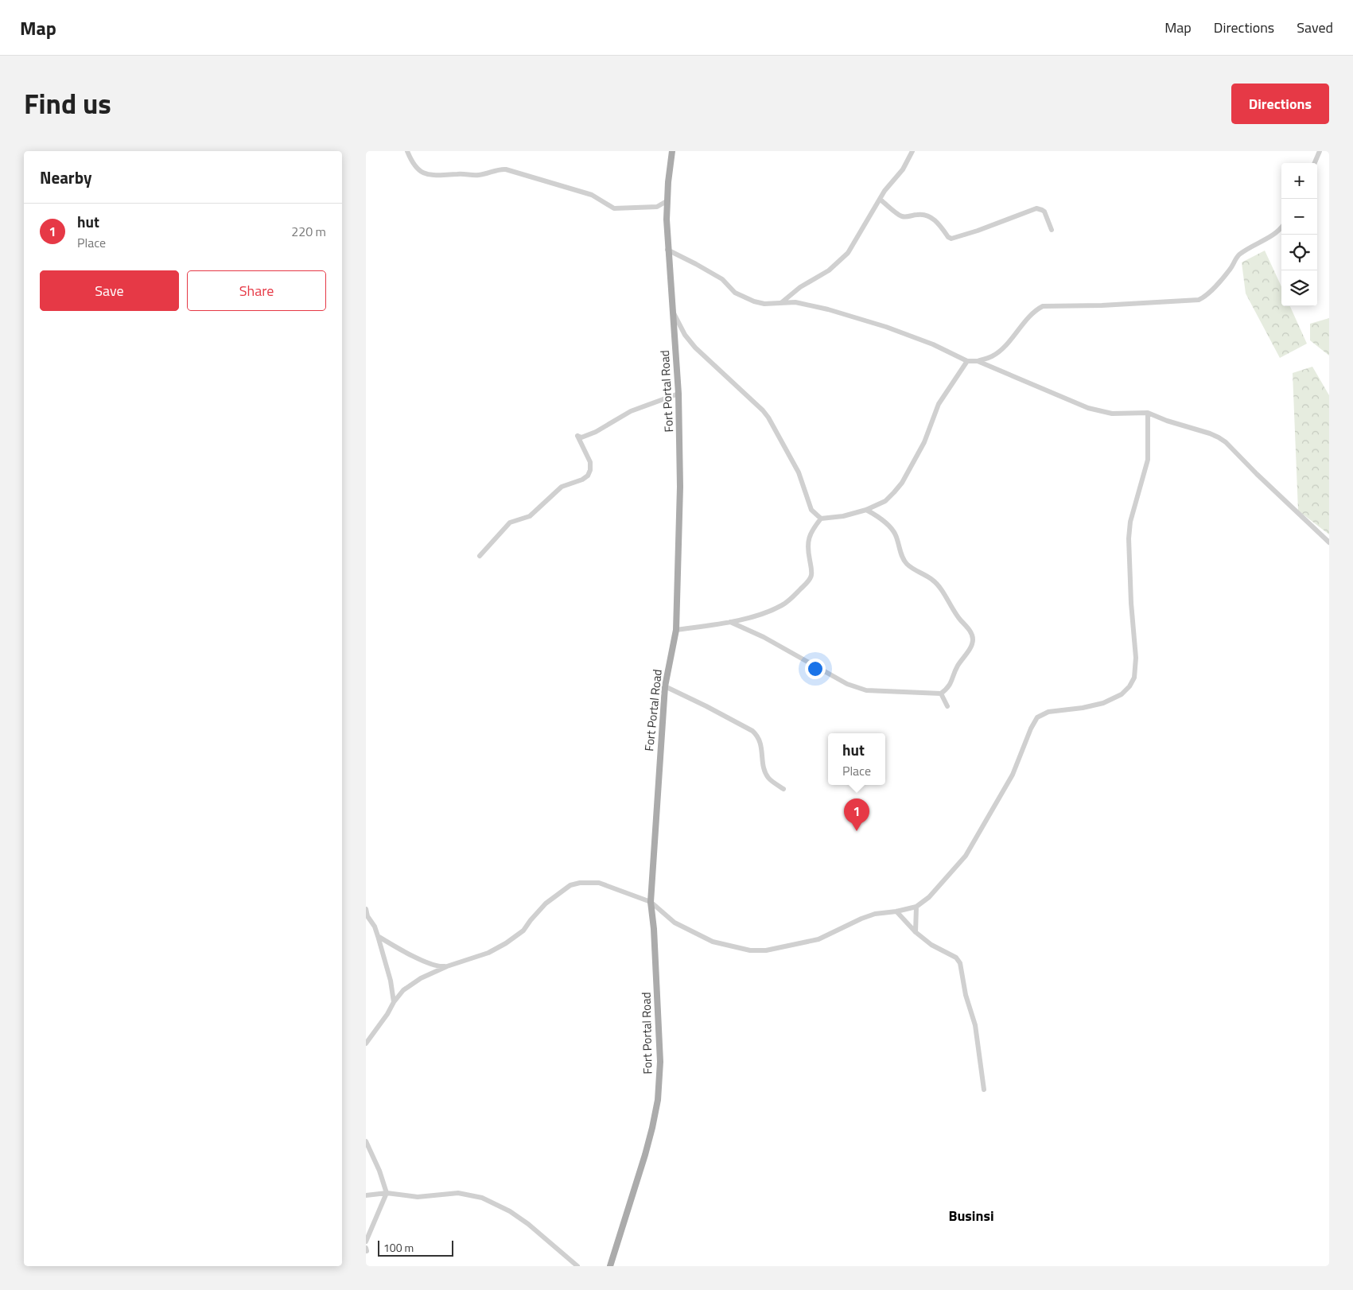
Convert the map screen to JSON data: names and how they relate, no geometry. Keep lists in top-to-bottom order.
{
  "streets": {
    "main road": ["Fort Portal Road"]
  },
  "districts": ["Businsi"],
  "scale_bar": "100 m",
  "page": {
    "header": "Map",
    "nav": ["Map", "Directions", "Saved"],
    "title": "Find us",
    "buttons": [
      "Directions",
      ["Save", "Share"]
    ],
    "heading": "Nearby",
    "map_buttons": ["+", "−"],
    "list": [
      {
        "mark": "1",
        "name": "hut",
        "note": "Place",
        "value": "220 m"
      }
    ],
    "popup": ["hut", "Place"],
    "pins": "1",
    "scale": "100 m"
  }
}
